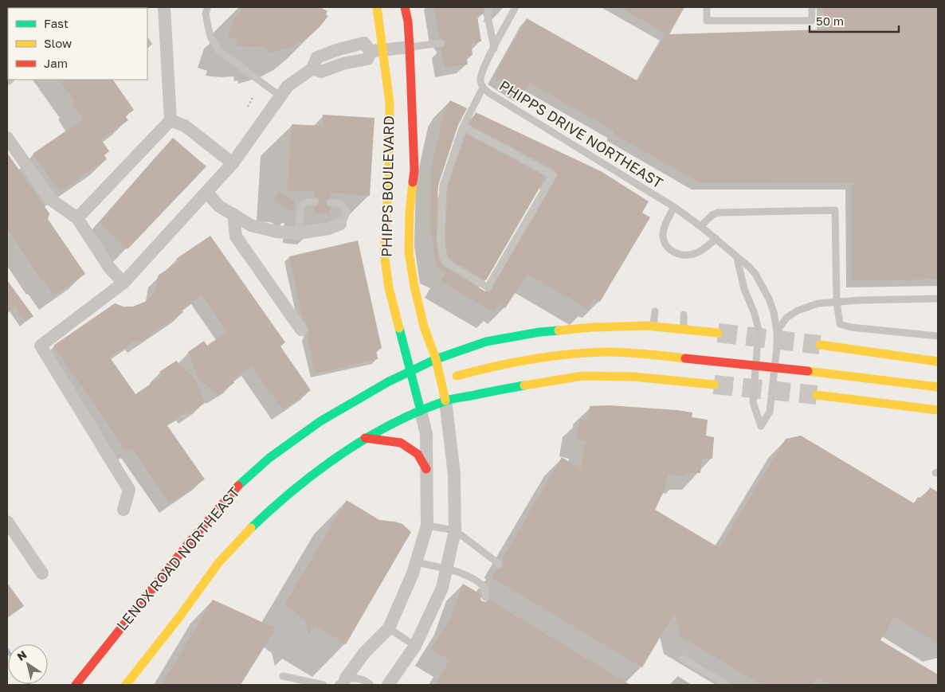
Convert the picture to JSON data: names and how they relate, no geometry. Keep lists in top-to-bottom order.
{
  "streets": {
    "main road": ["PHIPPS BOULEVARD", "LENOX ROAD NORTHEAST"],
    "lane": ["PHIPPS DRIVE NORTHEAST"]
  },
  "crossings": [
    ["PHIPPS BOULEVARD", "LENOX ROAD NORTHEAST"]
  ],
  "legend": ["Fast", "Slow", "Jam"],
  "scale_bar": "50 m",
  "north": "top left"
}
